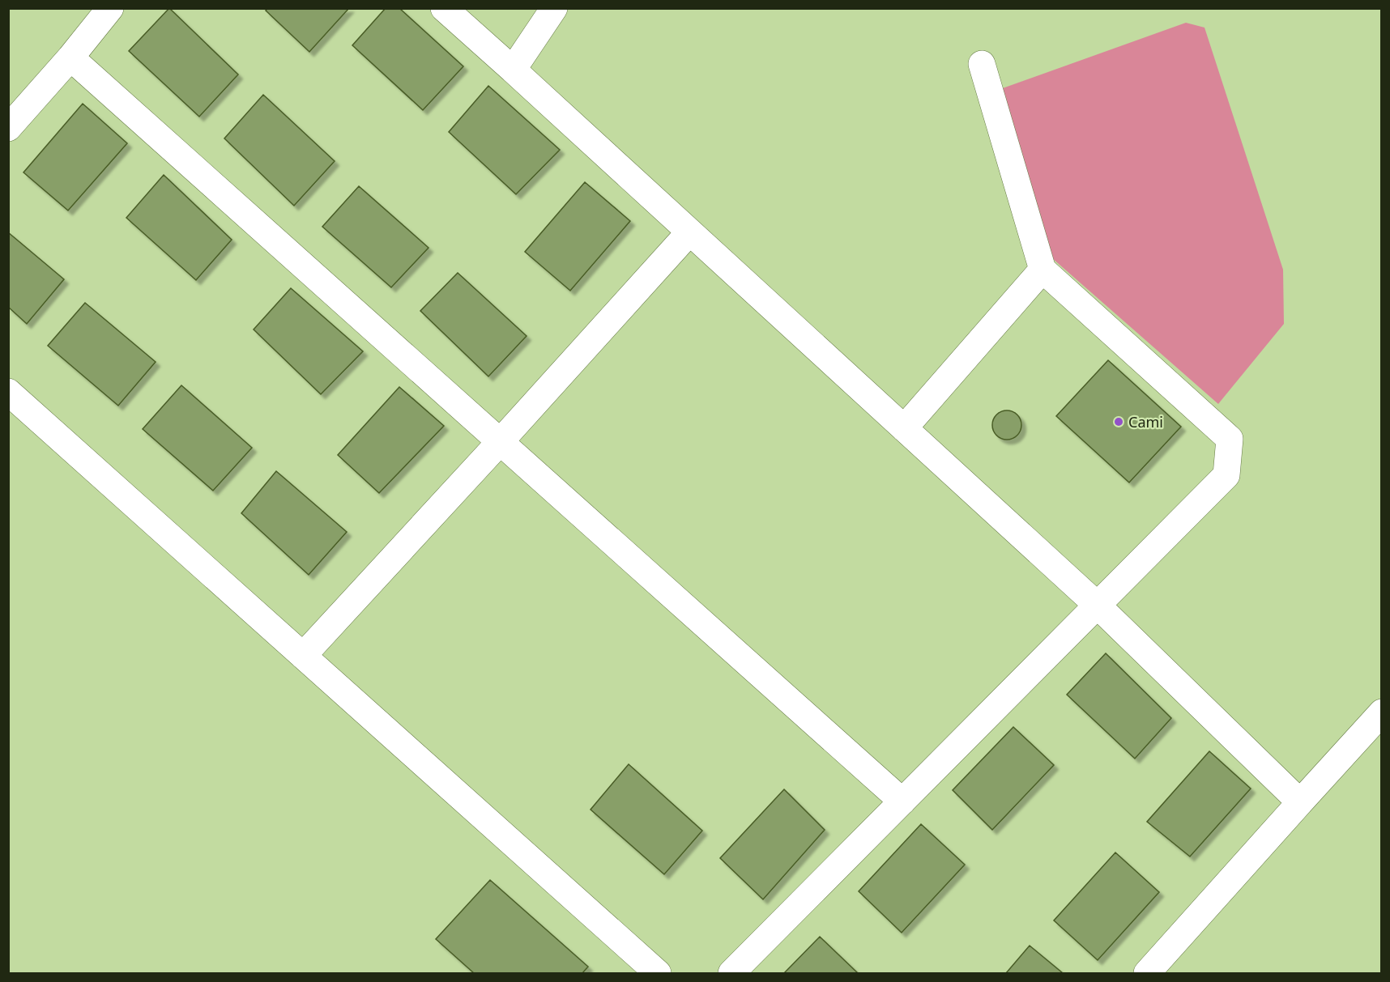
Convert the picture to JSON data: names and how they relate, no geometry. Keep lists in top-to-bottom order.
{
  "places": ["Cami"]
}
